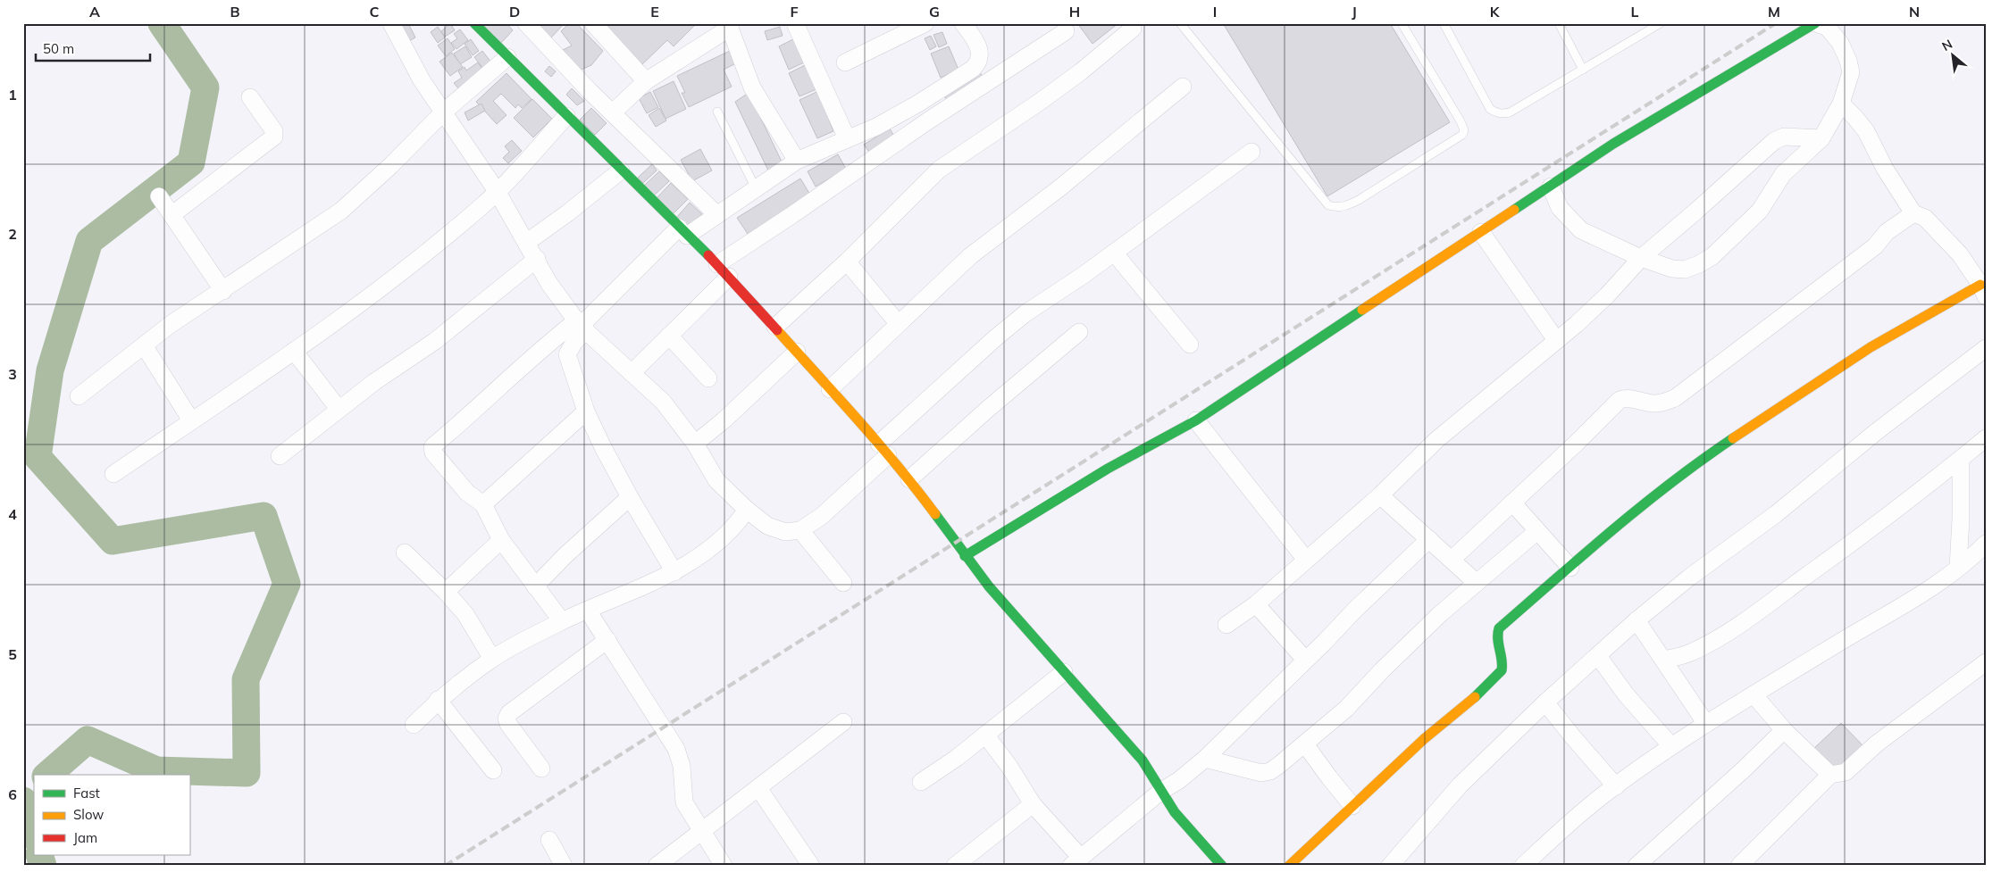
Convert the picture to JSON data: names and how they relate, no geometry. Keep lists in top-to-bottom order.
{
  "legend": ["Fast", "Slow", "Jam"],
  "scale_bar": "50 m",
  "north": "top left",
  "grid": {
    "columns": [
      "A",
      "B",
      "C",
      "D",
      "E",
      "F",
      "G",
      "H",
      "I",
      "J",
      "K",
      "L",
      "M",
      "N"
    ],
    "rows": [
      "1",
      "2",
      "3",
      "4",
      "5",
      "6"
    ]
  }
}
